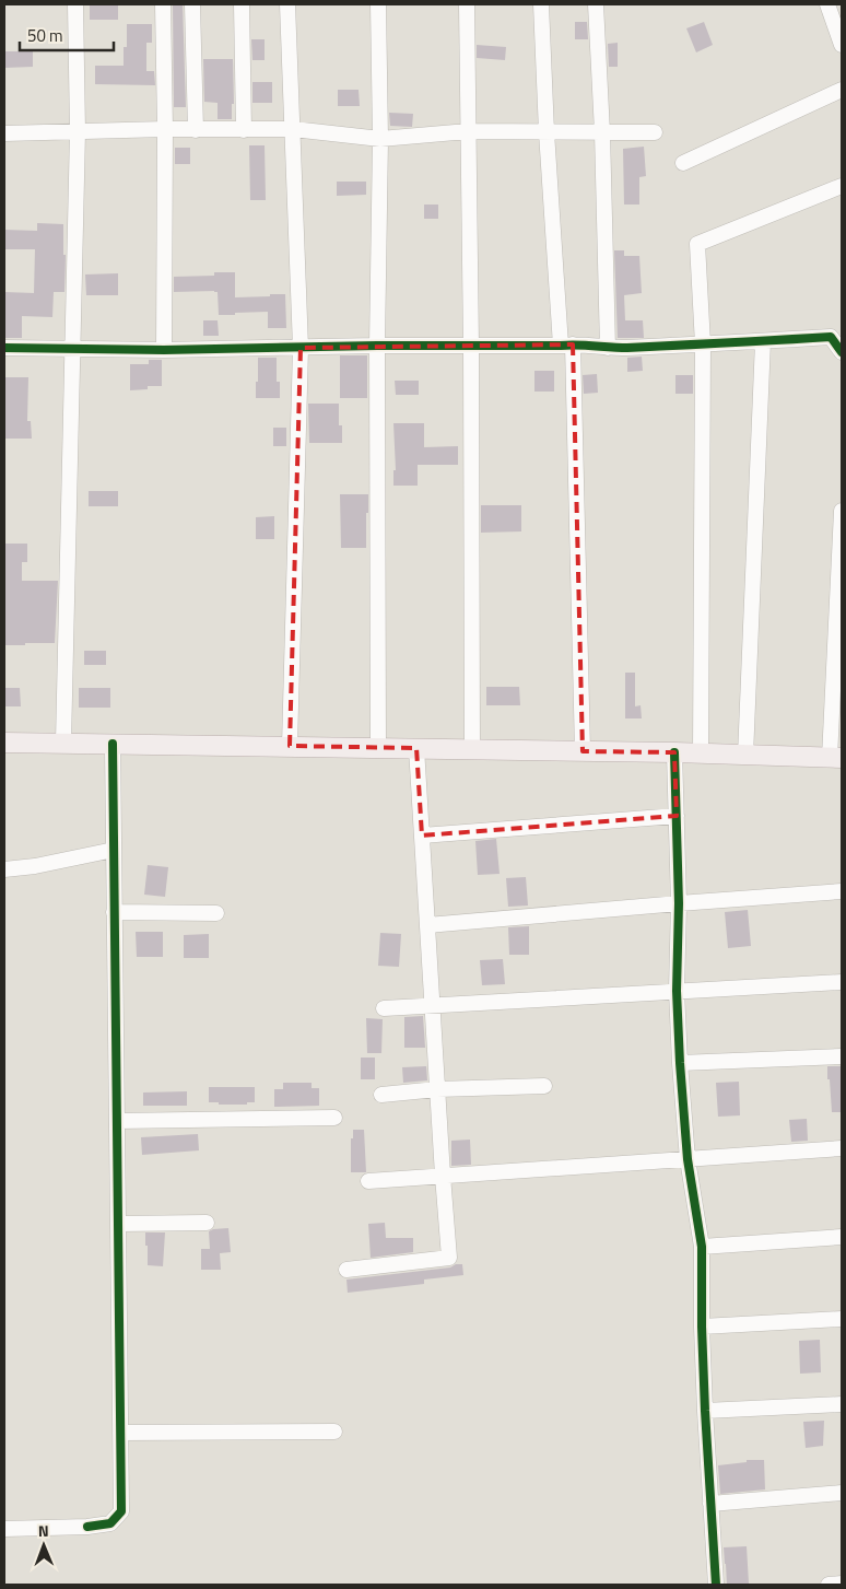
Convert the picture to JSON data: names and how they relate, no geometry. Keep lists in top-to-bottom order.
{
  "scale_bar": "50 m",
  "north": "top"
}
